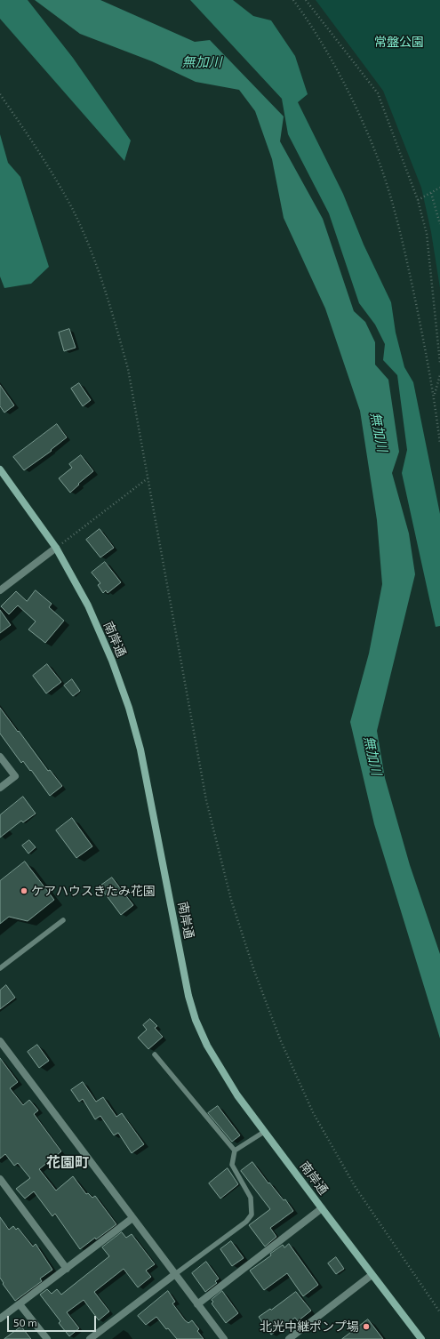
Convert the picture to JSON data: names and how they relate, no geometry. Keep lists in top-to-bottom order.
{
  "streets": {
    "main road": ["南岸通"]
  },
  "districts": ["花園町"],
  "water": ["無加川"],
  "parks": ["常盤公園"],
  "places": ["ケアハウスきたみ花園", "北光中継ポンプ場"],
  "scale_bar": "50 m"
}
